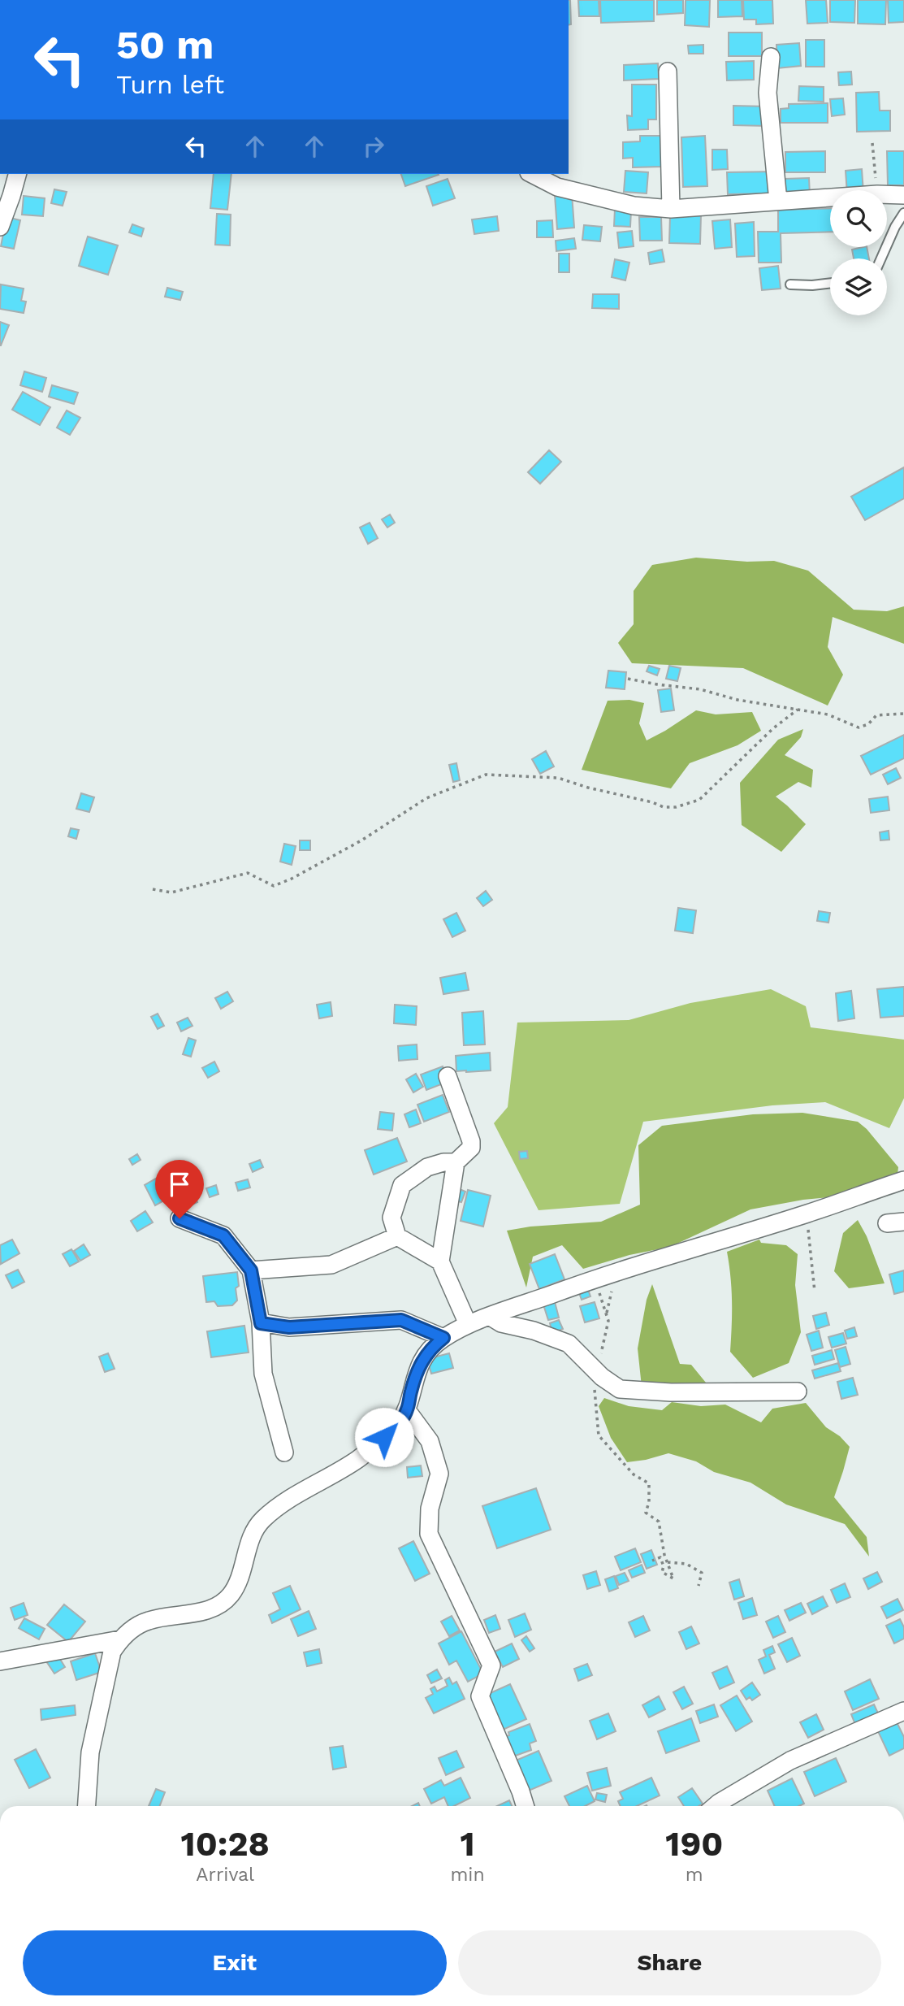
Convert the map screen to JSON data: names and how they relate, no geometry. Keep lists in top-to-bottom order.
{
  "page": {
    "turn": ["50 m", "Turn left"],
    "eta": [
      "10:28",
      "Arrival",
      "1",
      "min",
      "190",
      "m"
    ],
    "buttons": ["Exit", "Share"]
  }
}
